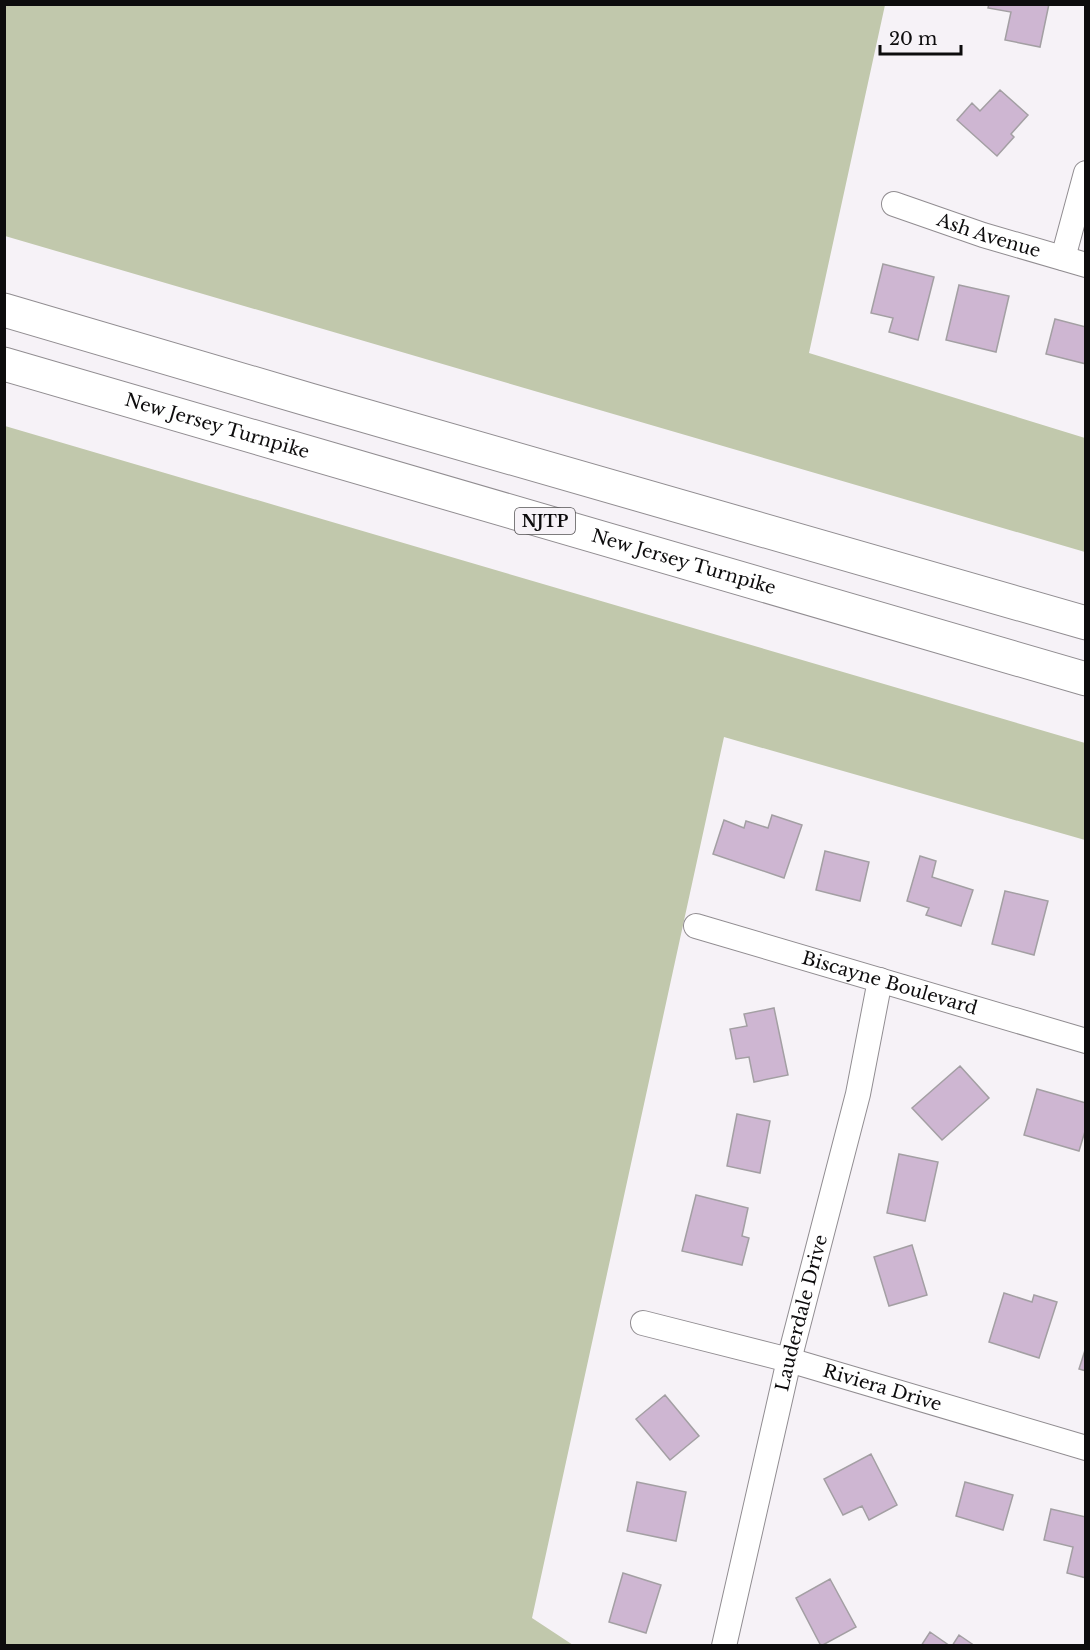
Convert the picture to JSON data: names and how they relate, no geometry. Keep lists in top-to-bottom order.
{
  "streets": {
    "highway": ["New Jersey Turnpike", "NJTP"],
    "street": [
      "Ash Avenue",
      "Biscayne Boulevard",
      "Lauderdale Drive",
      "Riviera Drive"
    ]
  },
  "crossings": [
    ["Biscayne Boulevard", "Lauderdale Drive"],
    ["Lauderdale Drive", "Riviera Drive"]
  ],
  "scale_bar": "20 m"
}
